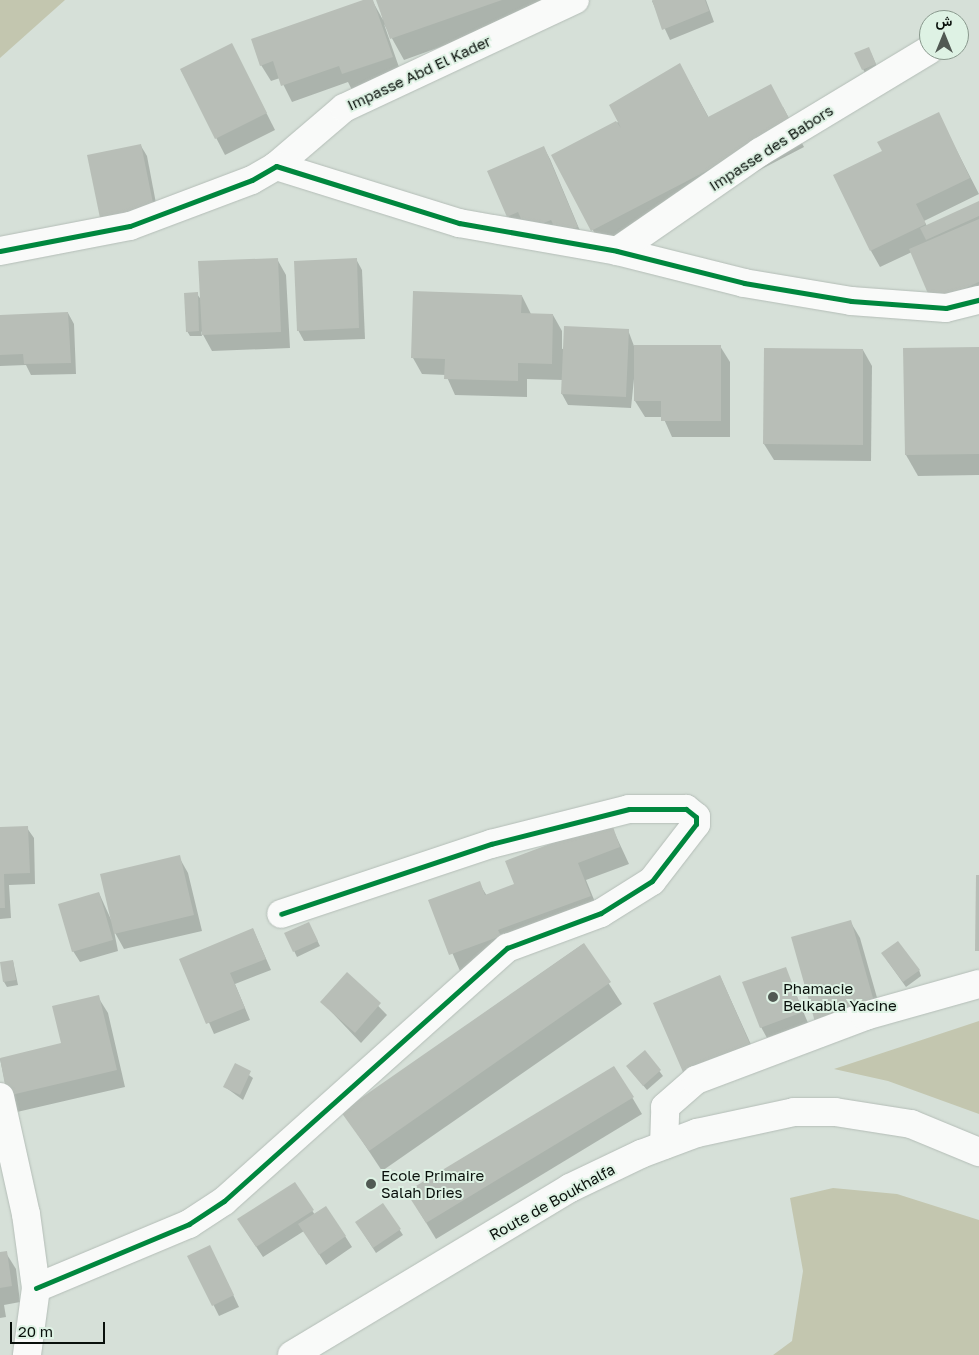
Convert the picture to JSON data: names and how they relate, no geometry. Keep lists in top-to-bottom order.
{
  "streets": {
    "street": ["Impasse Abd El Kader", "Impasse des Babors", "Route de Boukhalfa"]
  },
  "places": ["Phamacie Belkabla Yacine", "Ecole Primaire Salah Dries"],
  "scale_bar": "20 m",
  "north": "top"
}
